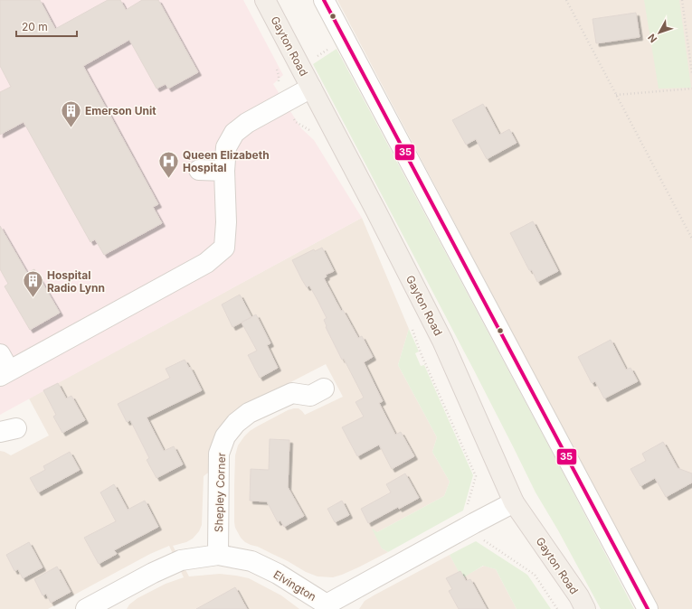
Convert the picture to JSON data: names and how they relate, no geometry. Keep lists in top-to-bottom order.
{
  "streets": {
    "main road": ["Gayton Road"],
    "street": ["Shepley Corner", "Elvington"]
  },
  "crossings": [
    ["Gayton Road", "Elvington"],
    ["Shepley Corner", "Elvington"]
  ],
  "places": {
    "building": ["Emerson Unit", "Hospital Radio Lynn"],
    "hospital": ["Queen Elizabeth Hospital"]
  },
  "lines": ["transit line 35"],
  "scale_bar": "20 m",
  "north": "bottom left"
}
